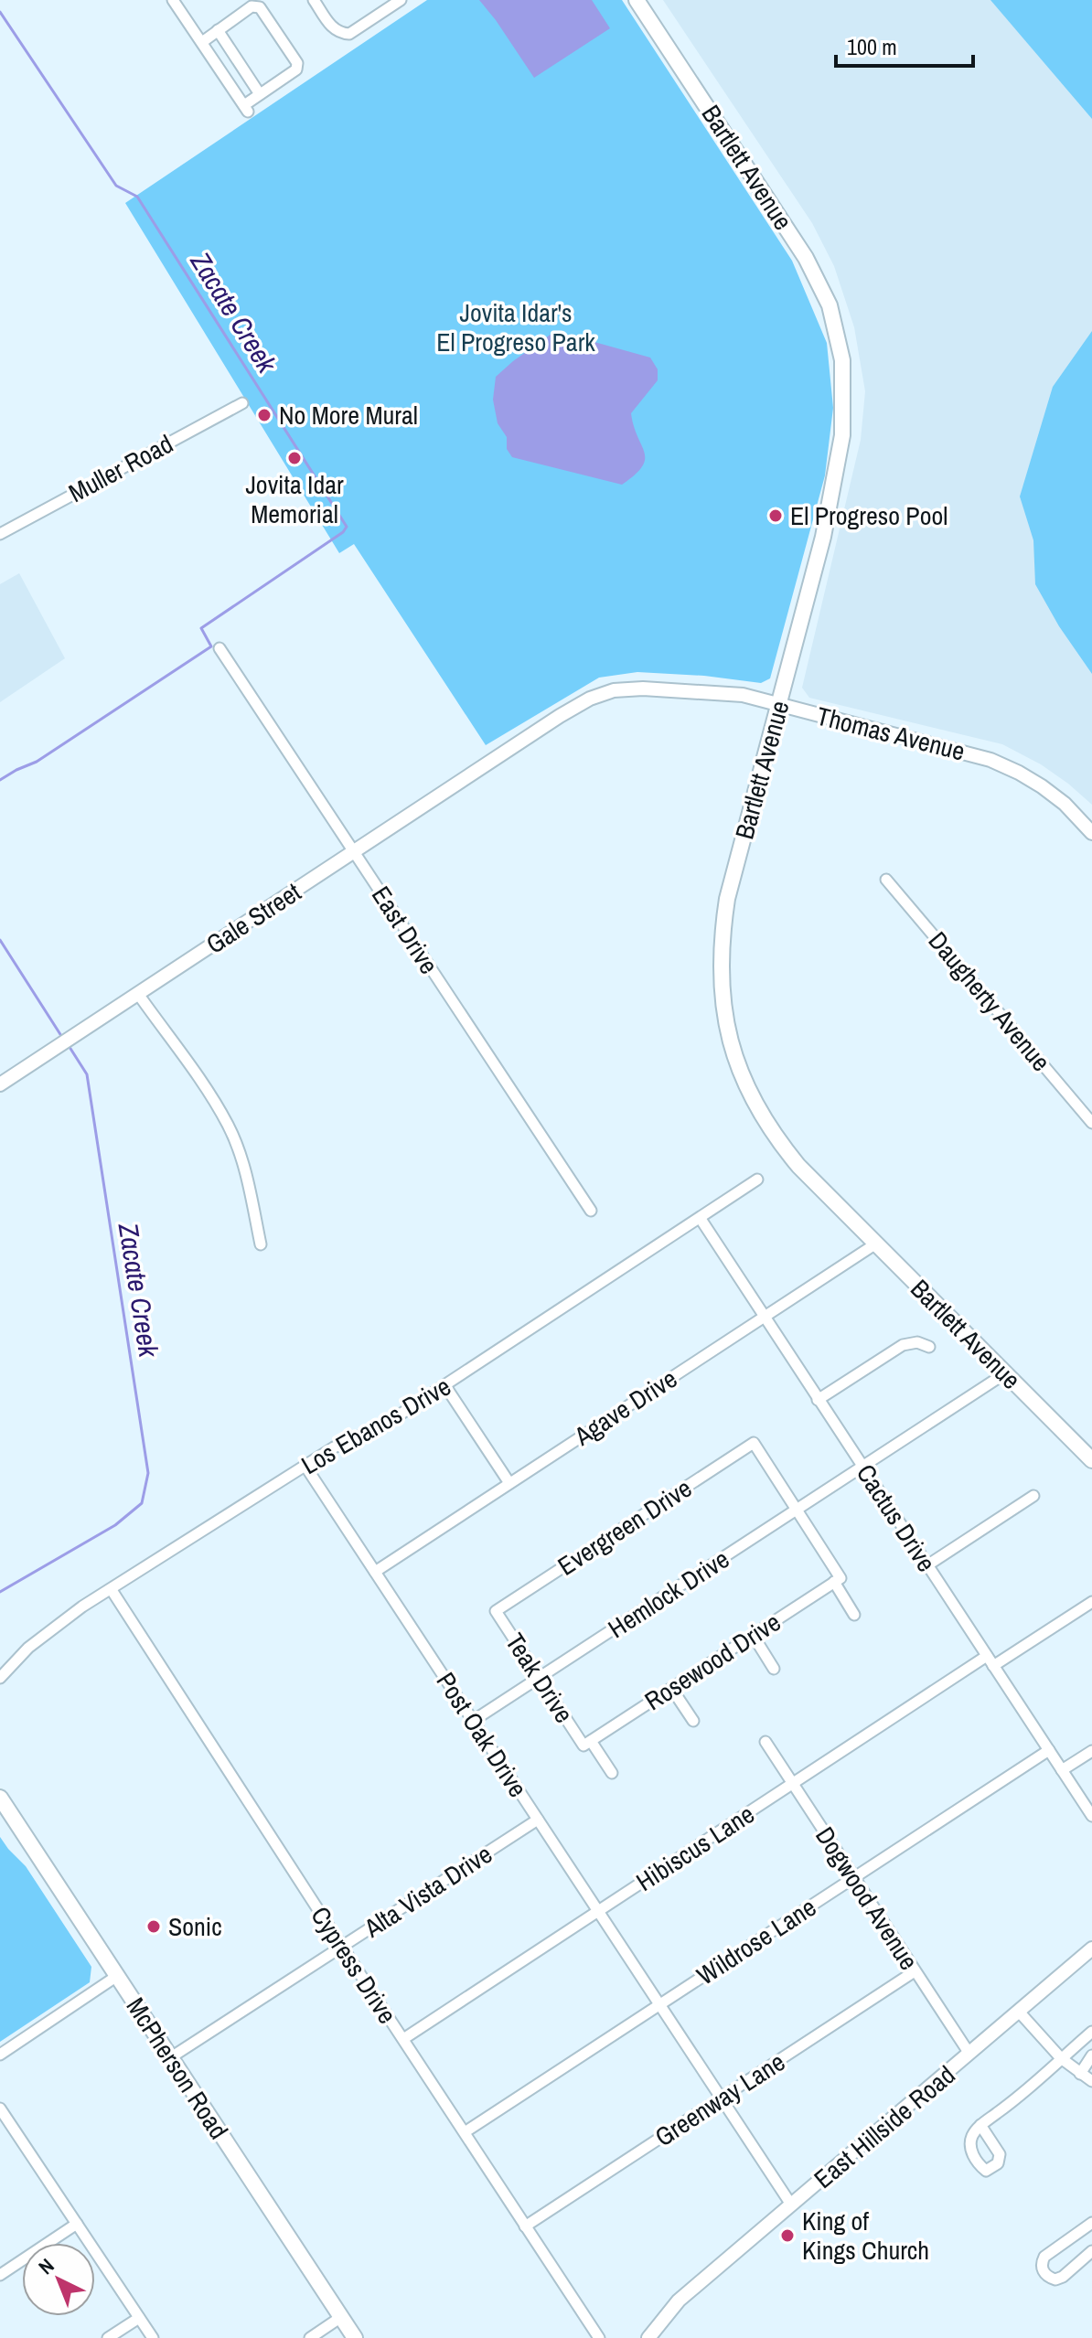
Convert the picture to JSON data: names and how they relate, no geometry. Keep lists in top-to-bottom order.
{
  "streets": {
    "main road": ["Bartlett Avenue", "McPherson Road"],
    "street": [
      "Muller Road",
      "Thomas Avenue",
      "Gale Street",
      "East Drive",
      "Daugherty Avenue",
      "Agave Drive",
      "Los Ebanos Drive",
      "Cactus Drive",
      "Evergreen Drive",
      "Hemlock Drive",
      "Rosewood Drive",
      "Teak Drive",
      "Post Oak Drive",
      "Hibiscus Lane",
      "Alta Vista Drive",
      "Dogwood Avenue",
      "Wildrose Lane",
      "Cypress Drive",
      "Greenway Lane",
      "East Hillside Road"
    ]
  },
  "crossings": [
    ["Bartlett Avenue", "Thomas Avenue"],
    ["Bartlett Avenue", "Agave Drive"],
    ["Bartlett Avenue", "Hemlock Drive"],
    ["Thomas Avenue", "Gale Street"],
    ["Gale Street", "East Drive"],
    ["Agave Drive", "Cactus Drive"],
    ["Agave Drive", "Post Oak Drive"],
    ["Los Ebanos Drive", "Cactus Drive"],
    ["Los Ebanos Drive", "Post Oak Drive"],
    ["Los Ebanos Drive", "Cypress Drive"],
    ["Cactus Drive", "Hemlock Drive"],
    ["Cactus Drive", "Hibiscus Lane"],
    ["Cactus Drive", "Wildrose Lane"],
    ["Evergreen Drive", "Hemlock Drive"],
    ["Evergreen Drive", "Teak Drive"],
    ["Hemlock Drive", "Teak Drive"],
    ["Hemlock Drive", "Post Oak Drive"],
    ["Rosewood Drive", "Teak Drive"],
    ["Post Oak Drive", "Hibiscus Lane"],
    ["Post Oak Drive", "Alta Vista Drive"],
    ["Post Oak Drive", "Wildrose Lane"],
    ["Post Oak Drive", "Greenway Lane"],
    ["Post Oak Drive", "East Hillside Road"],
    ["Hibiscus Lane", "Dogwood Avenue"],
    ["Hibiscus Lane", "Cypress Drive"],
    ["Alta Vista Drive", "Cypress Drive"],
    ["Alta Vista Drive", "McPherson Road"],
    ["Dogwood Avenue", "Wildrose Lane"],
    ["Dogwood Avenue", "Greenway Lane"],
    ["Dogwood Avenue", "East Hillside Road"],
    ["Wildrose Lane", "Cypress Drive"],
    ["Cypress Drive", "Greenway Lane"]
  ],
  "water": ["Zacate Creek"],
  "parks": ["Jovita Idar's El Progreso Park"],
  "places": [
    "No More Mural",
    "Jovita Idar Memorial",
    "El Progreso Pool",
    "Sonic",
    "King of Kings Church"
  ],
  "scale_bar": "100 m",
  "north": "top left"
}
